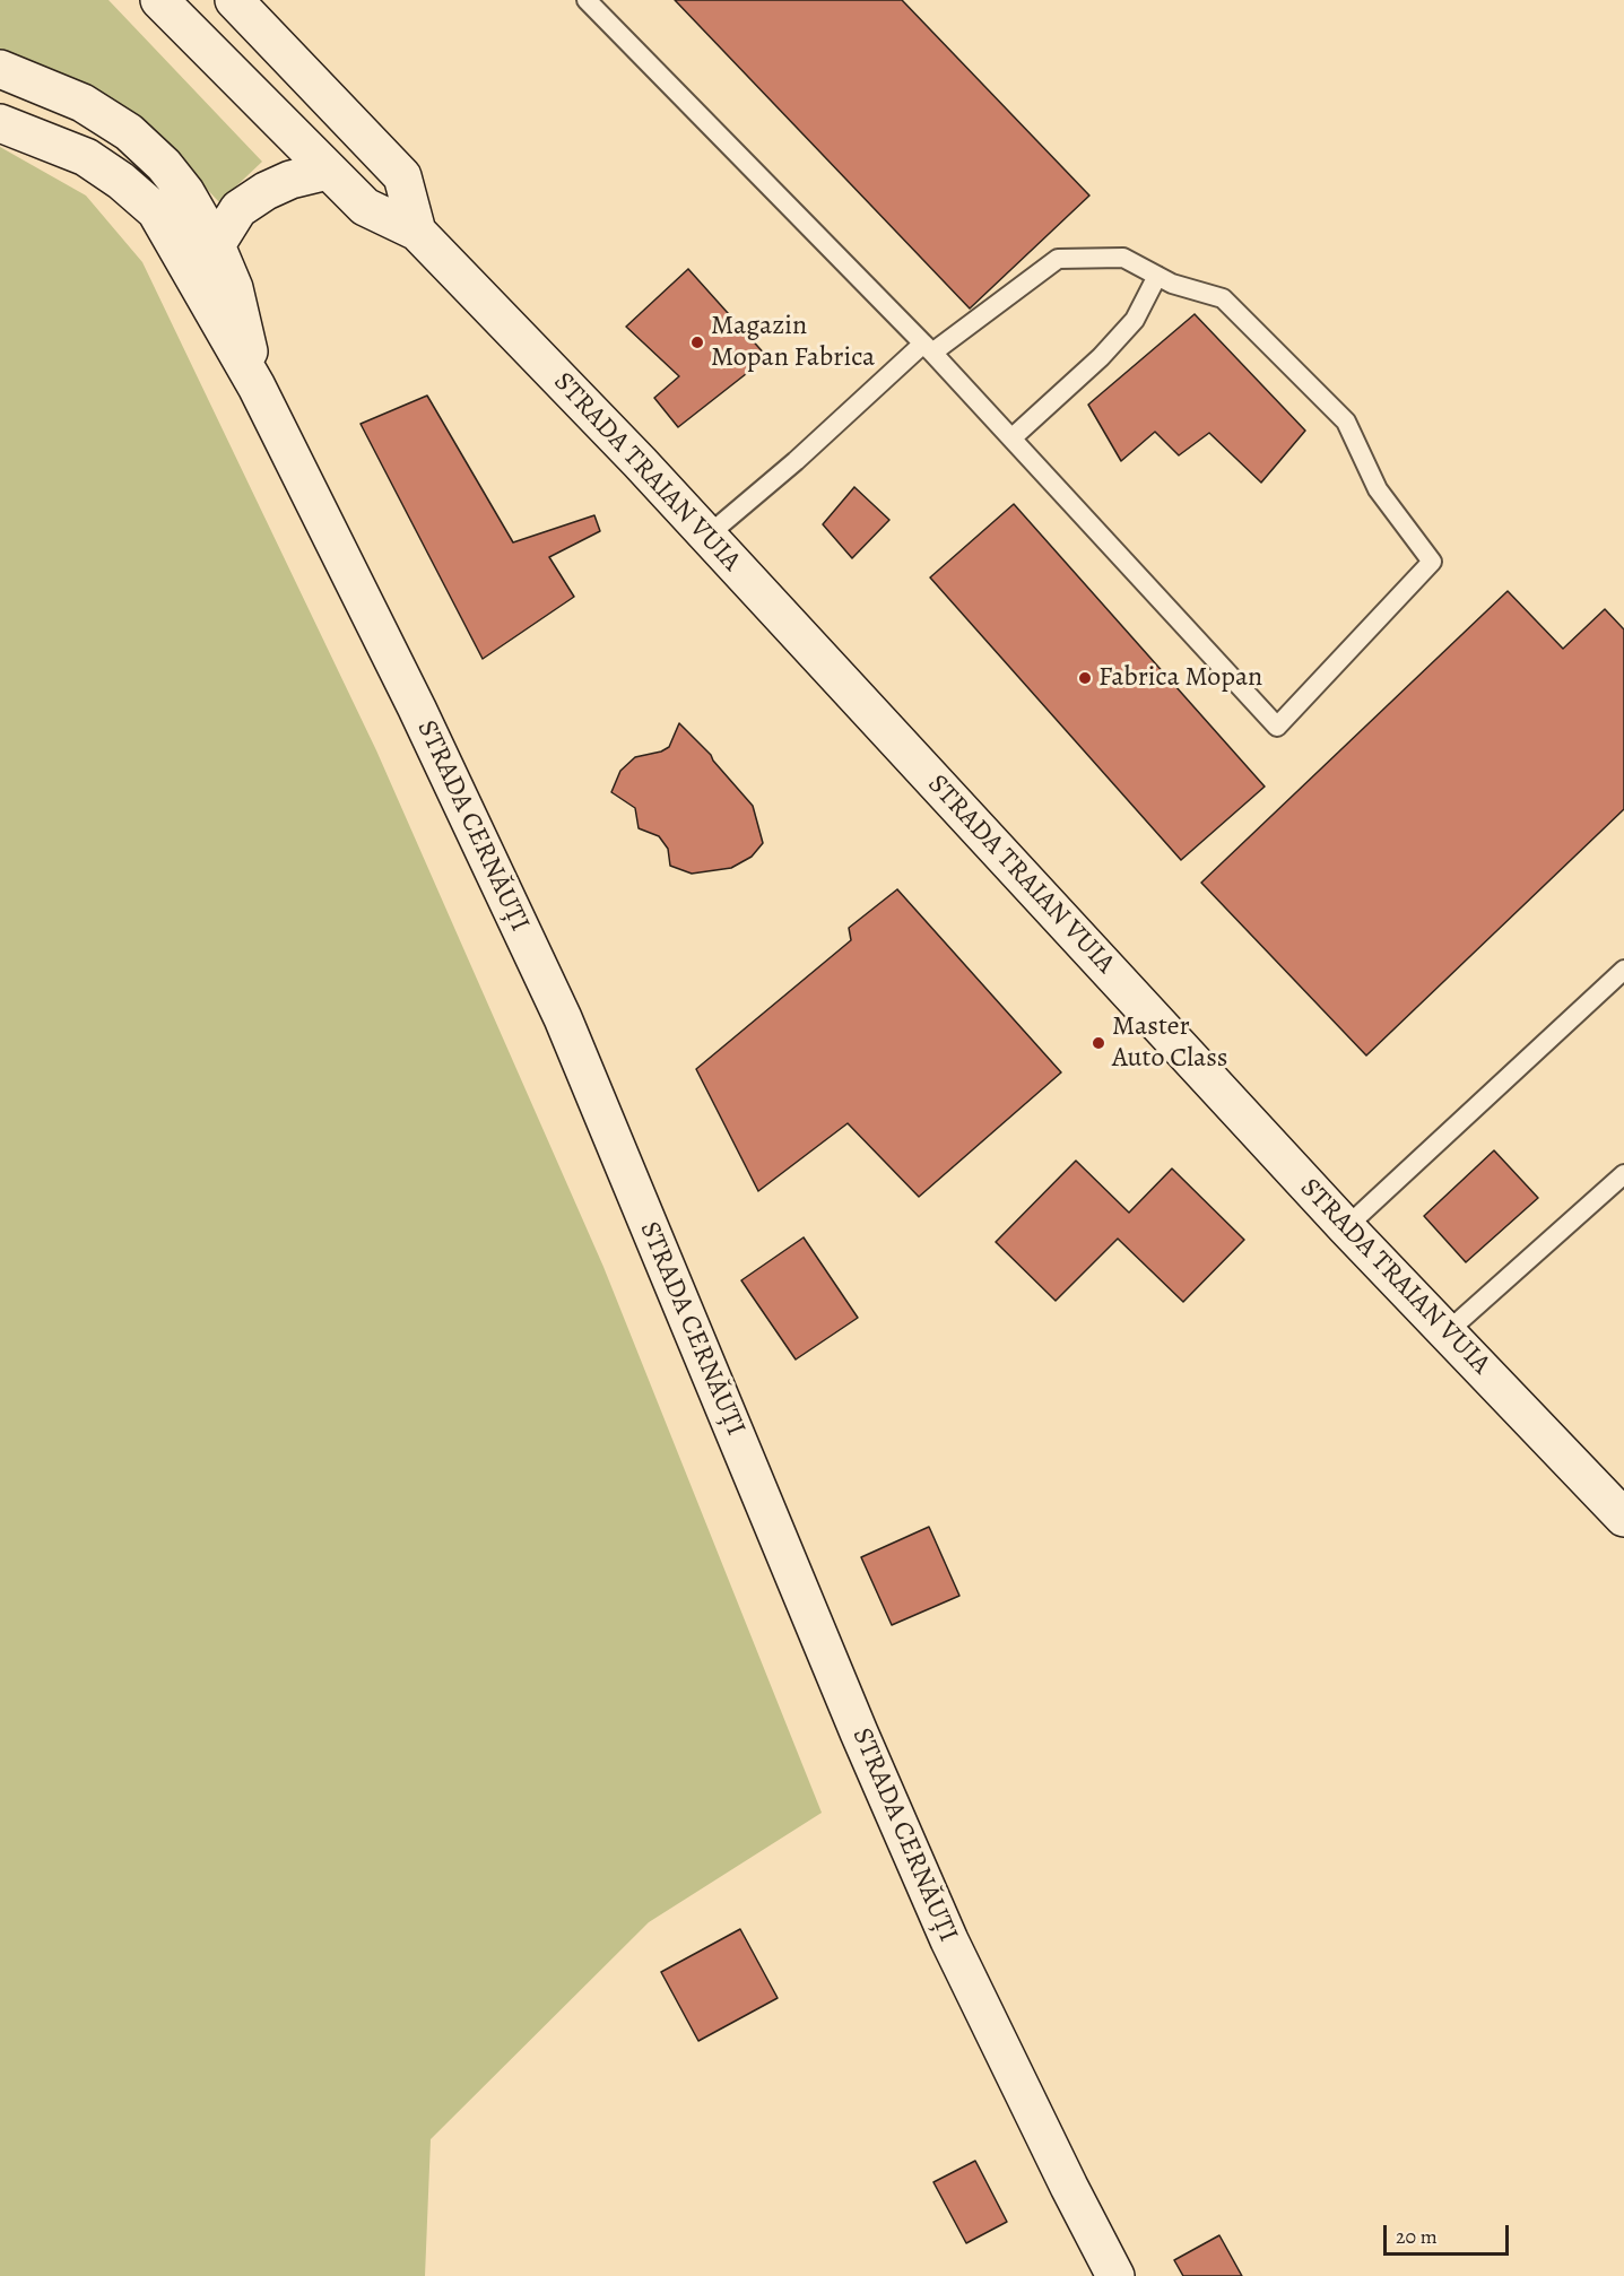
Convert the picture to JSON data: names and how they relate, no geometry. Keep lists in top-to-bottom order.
{
  "streets": {
    "street": ["STRADA TRAIAN VUIA", "STRADA CERNĂUȚI"]
  },
  "places": ["Magazin Mopan Fabrica", "Fabrica Mopan", "Master Auto Class"],
  "scale_bar": "20 m"
}
